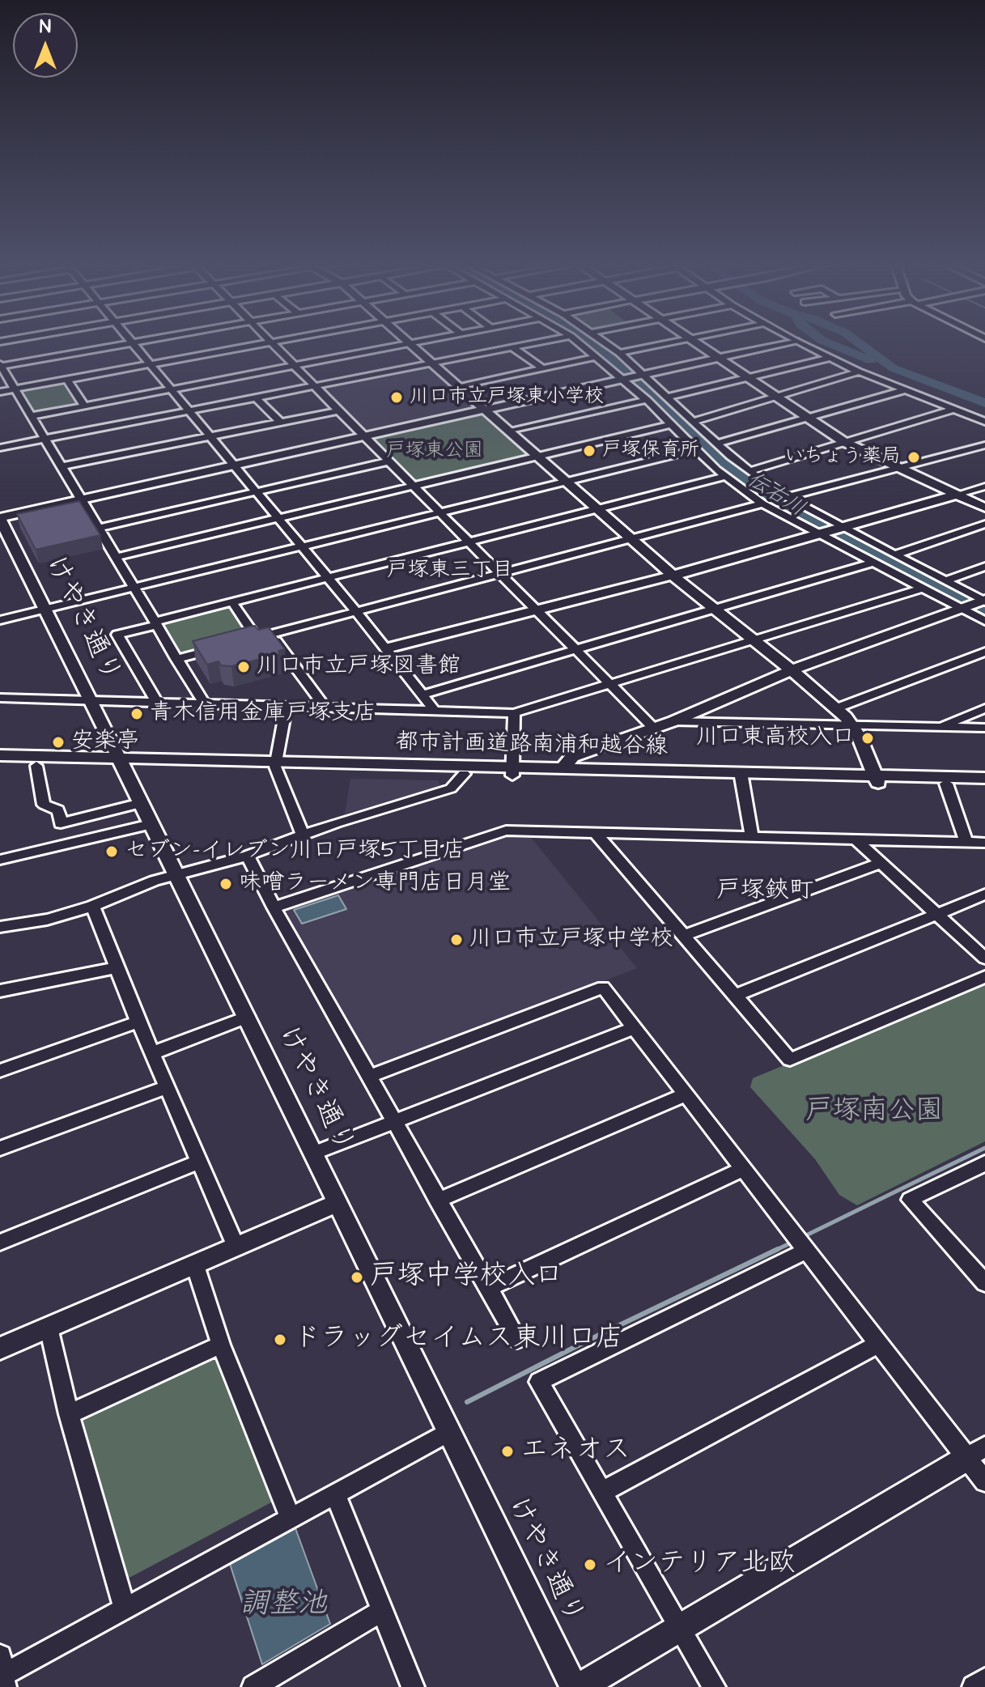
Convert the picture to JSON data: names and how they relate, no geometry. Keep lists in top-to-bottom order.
{
  "streets": {
    "street": ["けやき通り", "都市計画道路南浦和越谷線"]
  },
  "crossings": [
    ["けやき通り", "都市計画道路南浦和越谷線"]
  ],
  "districts": ["戸塚東三丁目", "戸塚鋏町"],
  "water": ["伝右川", "調整池"],
  "parks": ["戸塚東公園", "戸塚南公園"],
  "places": [
    "川口市立戸塚東小学校",
    "戸塚保育所",
    "いちょう薬局",
    "川口市立戸塚図書館",
    "青木信用金庫戸塚支店",
    "川口東高校入口",
    "安楽亭",
    "セブン-イレブン川口戸塚5丁目店",
    "味噌ラーメン専門店日月堂",
    "川口市立戸塚中学校",
    "戸塚中学校入口",
    "ドラッグセイムス東川口店",
    "エネオス",
    "インテリア北欧"
  ],
  "north": "top"
}
